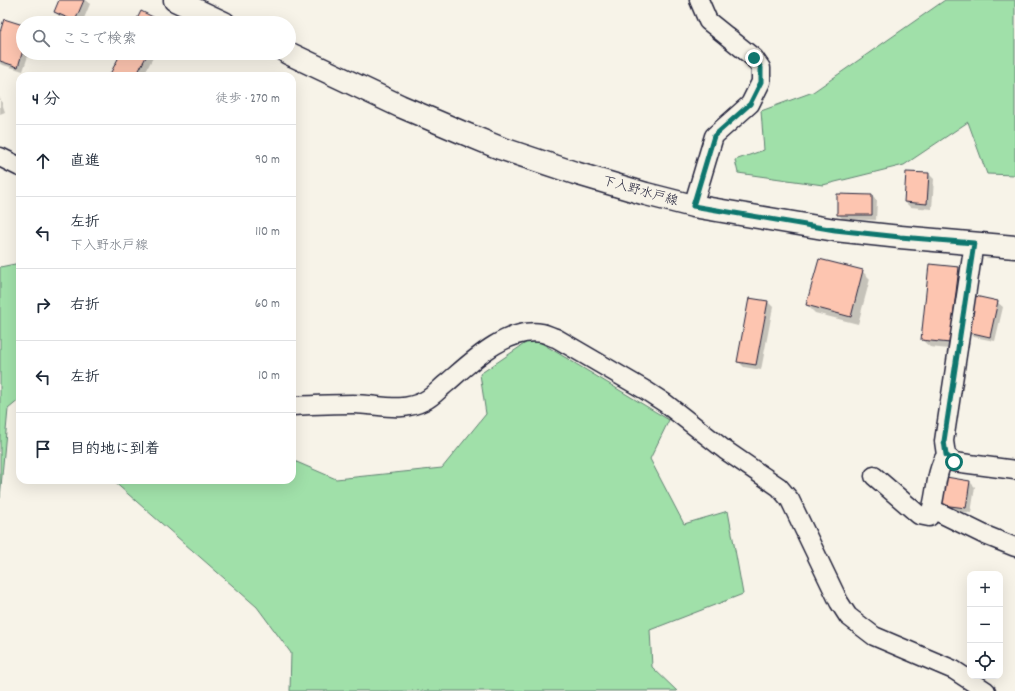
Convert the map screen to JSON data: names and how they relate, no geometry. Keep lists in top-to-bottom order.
{
  "streets": {
    "main road": ["下入野水戸線"]
  },
  "page": {
    "search": "ここで検索",
    "heading": ["4 分", "徒歩 · 270 m"],
    "list": [
      ["直進", "90 m"],
      ["左折", "下入野水戸線", "110 m"],
      ["右折", "60 m"],
      ["左折", "10 m"],
      "目的地に到着"
    ],
    "map_buttons": ["+", "−"]
  }
}
